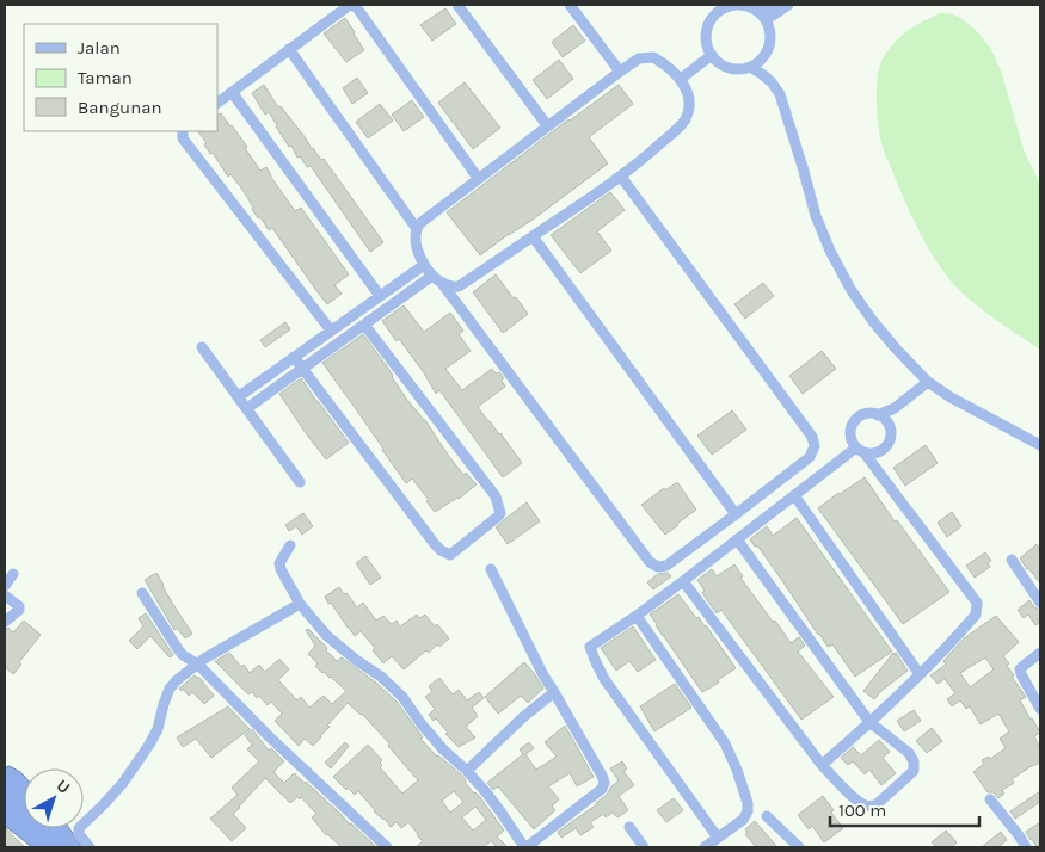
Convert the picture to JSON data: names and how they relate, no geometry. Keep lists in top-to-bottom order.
{
  "legend": ["Jalan", "Taman", "Bangunan"],
  "scale_bar": "100 m",
  "north": "top right"
}
